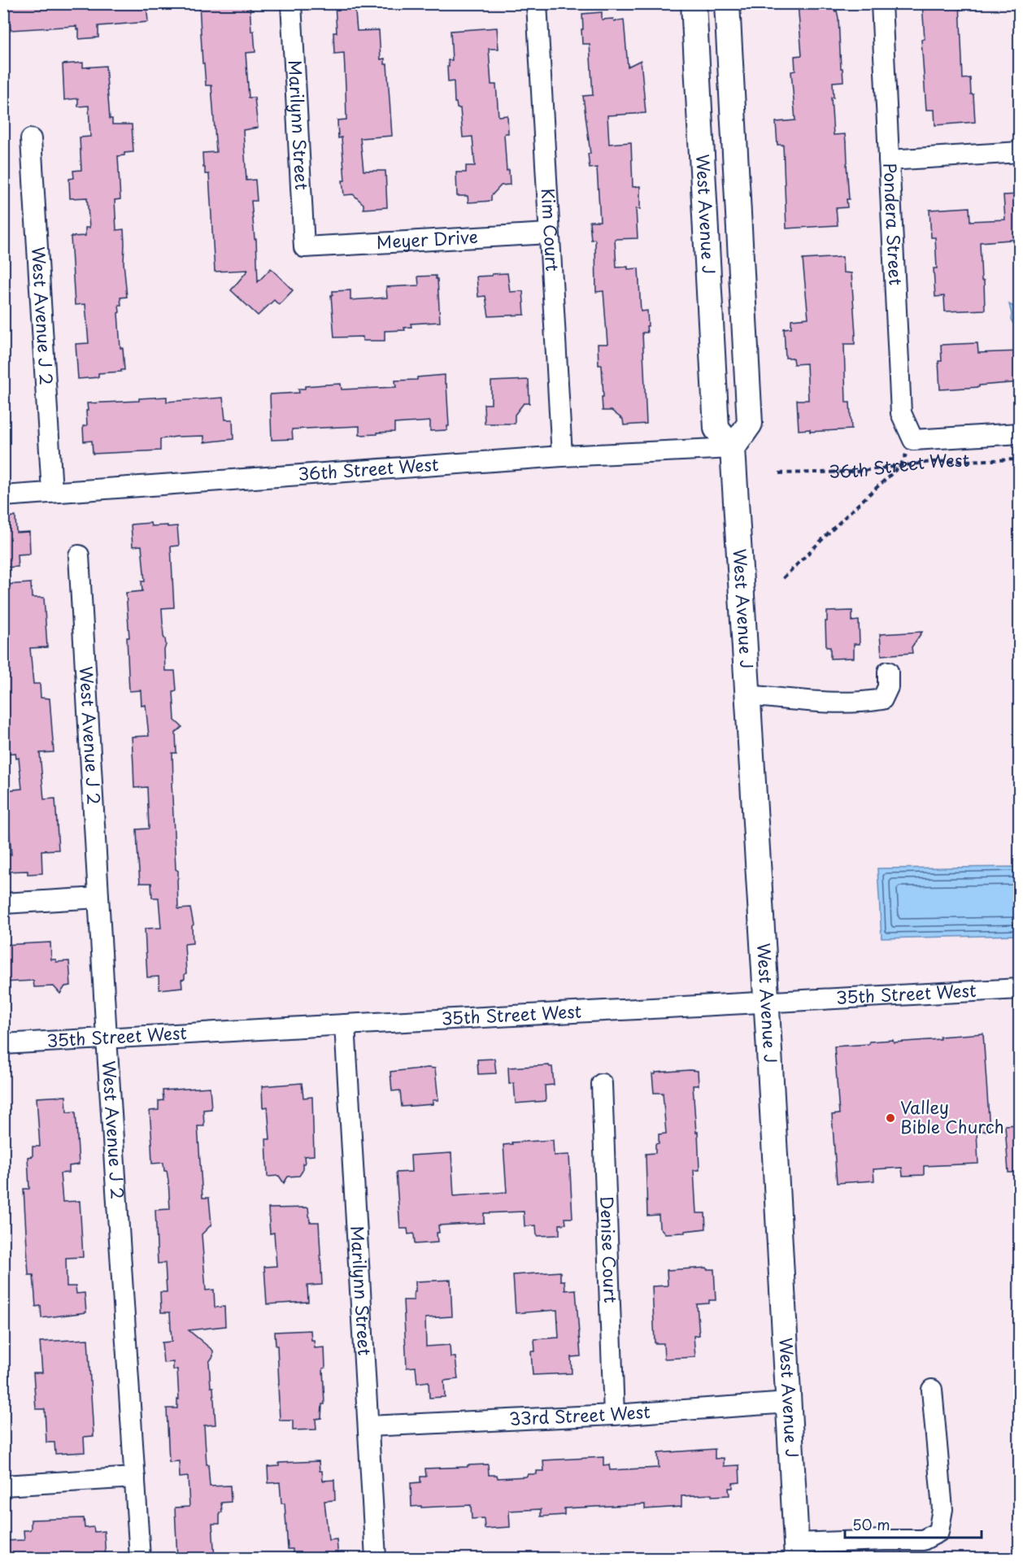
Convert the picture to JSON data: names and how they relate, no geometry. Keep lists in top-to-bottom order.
{
  "streets": {
    "main road": ["West Avenue J"],
    "street": [
      "Marilynn Street",
      "Pondera Street",
      "Kim Court",
      "Meyer Drive",
      "West Avenue J 2",
      "36th Street West",
      "35th Street West",
      "Denise Court",
      "33rd Street West"
    ]
  },
  "crossings": [
    ["Marilynn Street", "Meyer Drive"],
    ["Marilynn Street", "35th Street West"],
    ["Marilynn Street", "33rd Street West"],
    ["West Avenue J", "36th Street West"],
    ["West Avenue J", "35th Street West"],
    ["West Avenue J", "33rd Street West"],
    ["Pondera Street", "36th Street West"],
    ["Kim Court", "Meyer Drive"],
    ["Kim Court", "36th Street West"],
    ["West Avenue J 2", "36th Street West"],
    ["West Avenue J 2", "35th Street West"],
    ["Denise Court", "33rd Street West"]
  ],
  "places": ["Valley Bible Church"],
  "scale_bar": "50 m"
}
